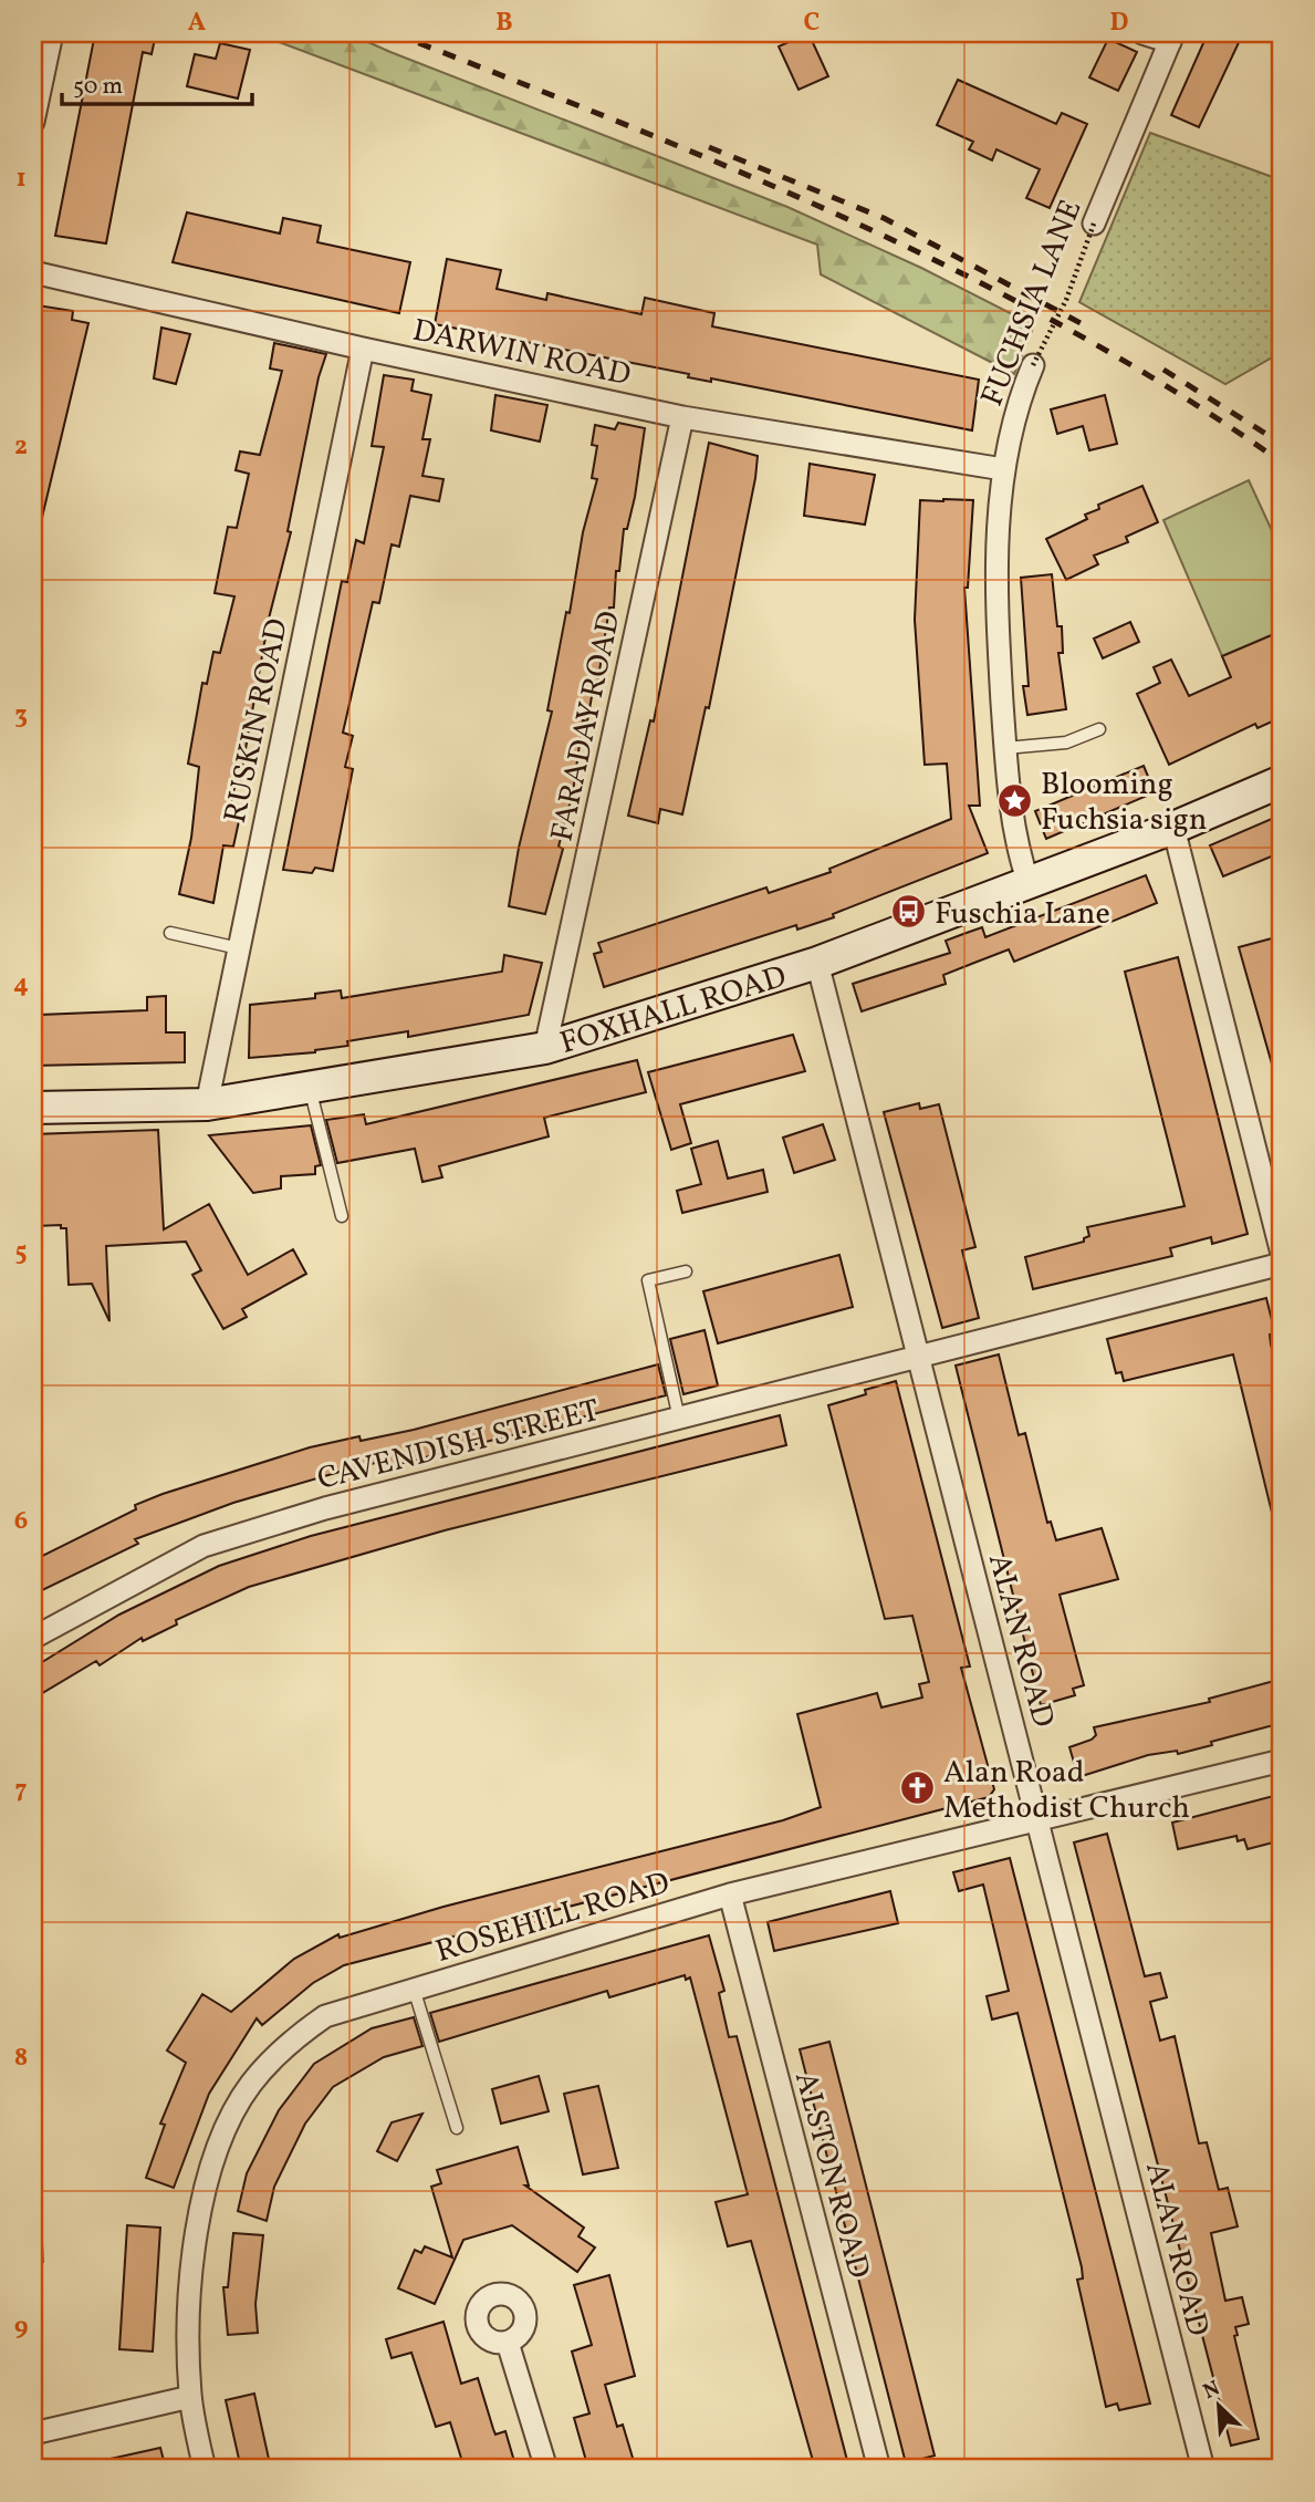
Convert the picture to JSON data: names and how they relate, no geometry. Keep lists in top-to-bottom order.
{
  "streets": {
    "main road": ["FOXHALL ROAD"],
    "street": [
      "FUCHSIA LANE",
      "DARWIN ROAD",
      "RUSKIN ROAD",
      "FARADAY ROAD",
      "CAVENDISH STREET",
      "ALAN ROAD",
      "ROSEHILL ROAD",
      "ALSTON ROAD"
    ]
  },
  "crossings": [
    ["FUCHSIA LANE", "DARWIN ROAD"],
    ["FUCHSIA LANE", "FOXHALL ROAD"],
    ["DARWIN ROAD", "RUSKIN ROAD"],
    ["DARWIN ROAD", "FARADAY ROAD"],
    ["RUSKIN ROAD", "FOXHALL ROAD"],
    ["FARADAY ROAD", "FOXHALL ROAD"],
    ["FOXHALL ROAD", "ALAN ROAD"],
    ["CAVENDISH STREET", "ALAN ROAD"],
    ["ALAN ROAD", "ROSEHILL ROAD"],
    ["ROSEHILL ROAD", "ALSTON ROAD"]
  ],
  "places": {
    "place": ["Blooming Fuchsia sign"],
    "bus stop": ["Fuschia Lane"],
    "church": ["Alan Road Methodist Church"]
  },
  "scale_bar": "50 m",
  "north": "top left",
  "grid": {
    "columns": [
      "A",
      "B",
      "C",
      "D"
    ],
    "rows": [
      "1",
      "2",
      "3",
      "4",
      "5",
      "6",
      "7",
      "8",
      "9"
    ]
  }
}
